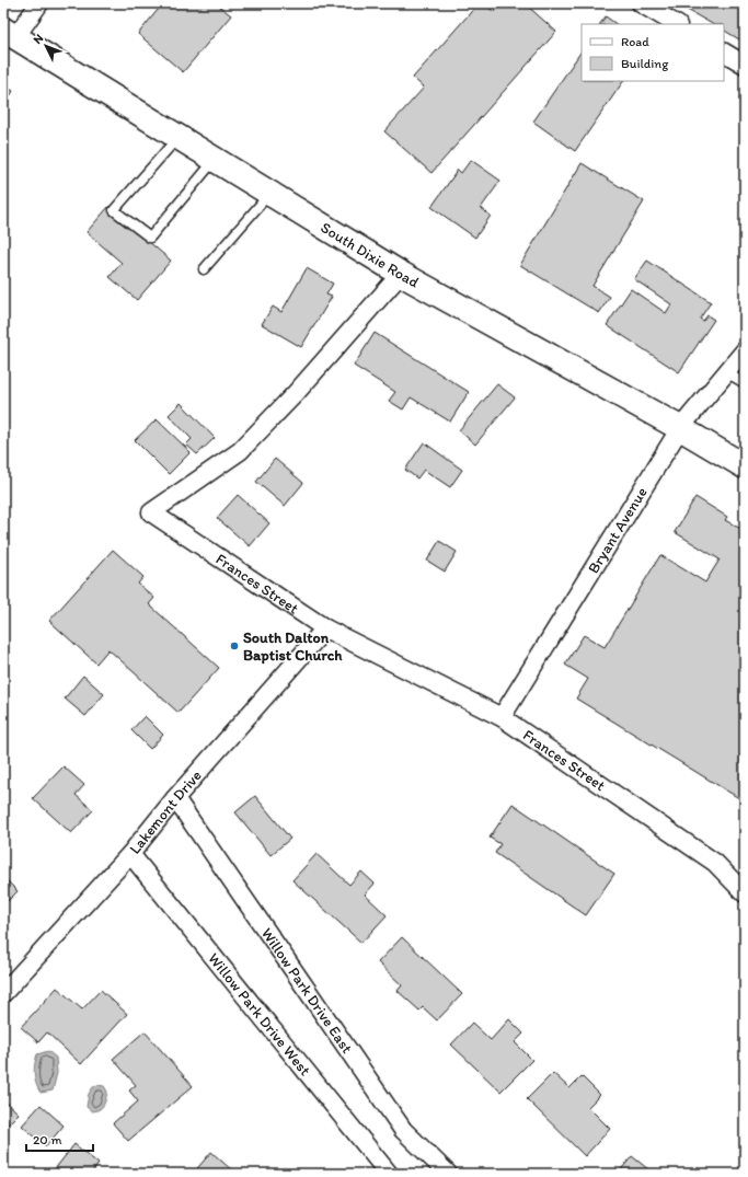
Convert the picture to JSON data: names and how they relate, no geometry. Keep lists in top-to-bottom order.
{
  "streets": {
    "main road": ["South Dixie Road"],
    "street": [
      "Bryant Avenue",
      "Frances Street",
      "Lakemont Drive",
      "Willow Park Drive East",
      "Willow Park Drive West"
    ]
  },
  "crossings": [
    ["South Dixie Road", "Bryant Avenue"],
    ["South Dixie Road", "Frances Street"],
    ["Bryant Avenue", "Frances Street"],
    ["Frances Street", "Lakemont Drive"],
    ["Lakemont Drive", "Willow Park Drive East"],
    ["Lakemont Drive", "Willow Park Drive West"]
  ],
  "places": ["South Dalton Baptist Church"],
  "legend": ["Road", "Building"],
  "scale_bar": "20 m",
  "north": "top left"
}
